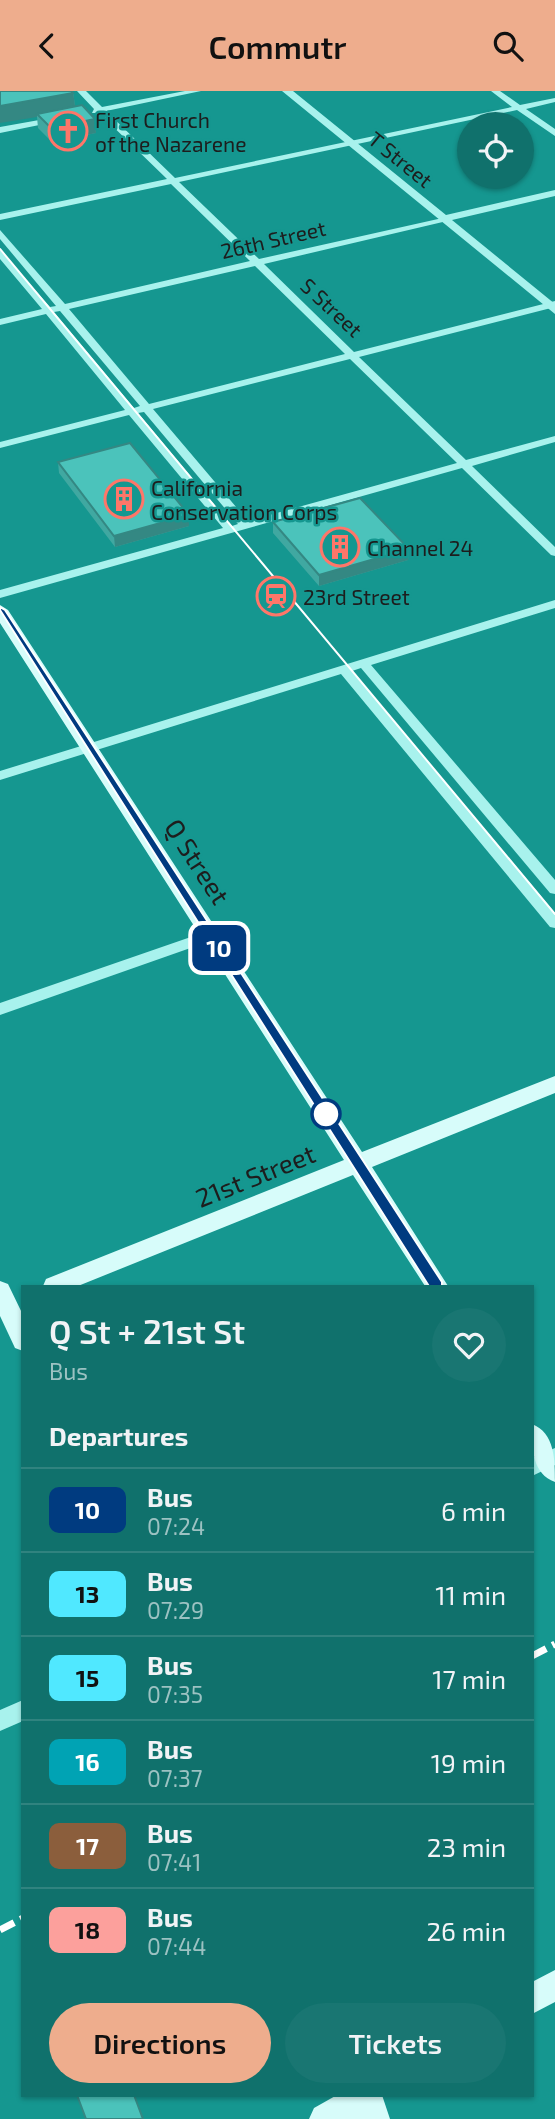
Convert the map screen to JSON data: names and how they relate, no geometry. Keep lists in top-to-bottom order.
{
  "streets": {
    "main road": ["Q Street", "21st Street"],
    "street": ["T Street", "26th Street", "S Street"]
  },
  "crossings": [
    ["T Street", "26th Street"],
    ["26th Street", "S Street"],
    ["Q Street", "21st Street"]
  ],
  "places": {
    "church": ["First Church of the Nazarene"],
    "building": ["California Conservation Corps", "Channel 24"],
    "station": ["23rd Street"]
  },
  "lines": ["bus line 10"],
  "page": {
    "header": "Commutr",
    "on_map": "10",
    "heading": [
      ["Q St + 21st St", "Bus"],
      "Departures"
    ],
    "list": [
      {
        "mark": "10",
        "name": "Bus",
        "note": "07:24",
        "value": "6 min"
      },
      {
        "mark": "13",
        "name": "Bus",
        "note": "07:29",
        "value": "11 min"
      },
      {
        "mark": "15",
        "name": "Bus",
        "note": "07:35",
        "value": "17 min"
      },
      {
        "mark": "16",
        "name": "Bus",
        "note": "07:37",
        "value": "19 min"
      },
      {
        "mark": "17",
        "name": "Bus",
        "note": "07:41",
        "value": "23 min"
      },
      {
        "mark": "18",
        "name": "Bus",
        "note": "07:44",
        "value": "26 min"
      }
    ],
    "buttons": ["Directions", "Tickets"]
  }
}
